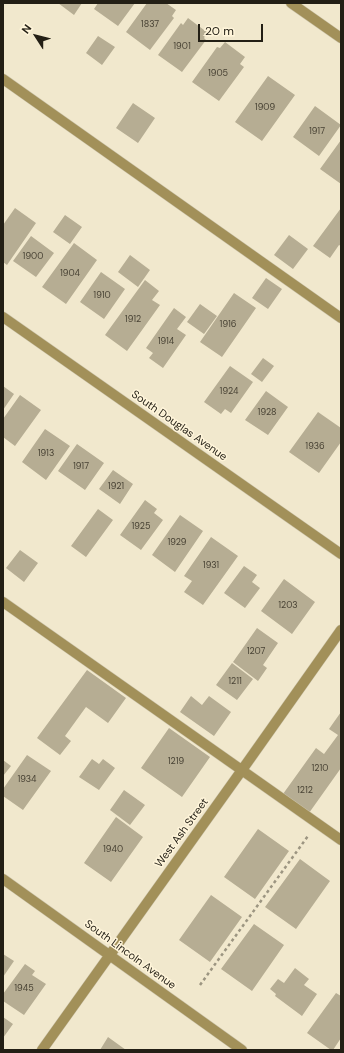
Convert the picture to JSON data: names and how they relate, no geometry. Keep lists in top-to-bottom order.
{
  "streets": {
    "street": ["South Douglas Avenue", "West Ash Street", "South Lincoln Avenue"]
  },
  "crossings": [
    ["West Ash Street", "South Lincoln Avenue"]
  ],
  "house_numbers": [
    "1837",
    "1901",
    "1905",
    "1909",
    "1917",
    "1900",
    "1904",
    "1910",
    "1912",
    "1916",
    "1914",
    "1924",
    "1928",
    "1936",
    "1913",
    "1917",
    "1921",
    "1925",
    "1929",
    "1931",
    "1203",
    "1207",
    "1211",
    "1219",
    "1210",
    "1934",
    "1212",
    "1940",
    "1945"
  ],
  "scale_bar": "20 m",
  "north": "top left"
}
